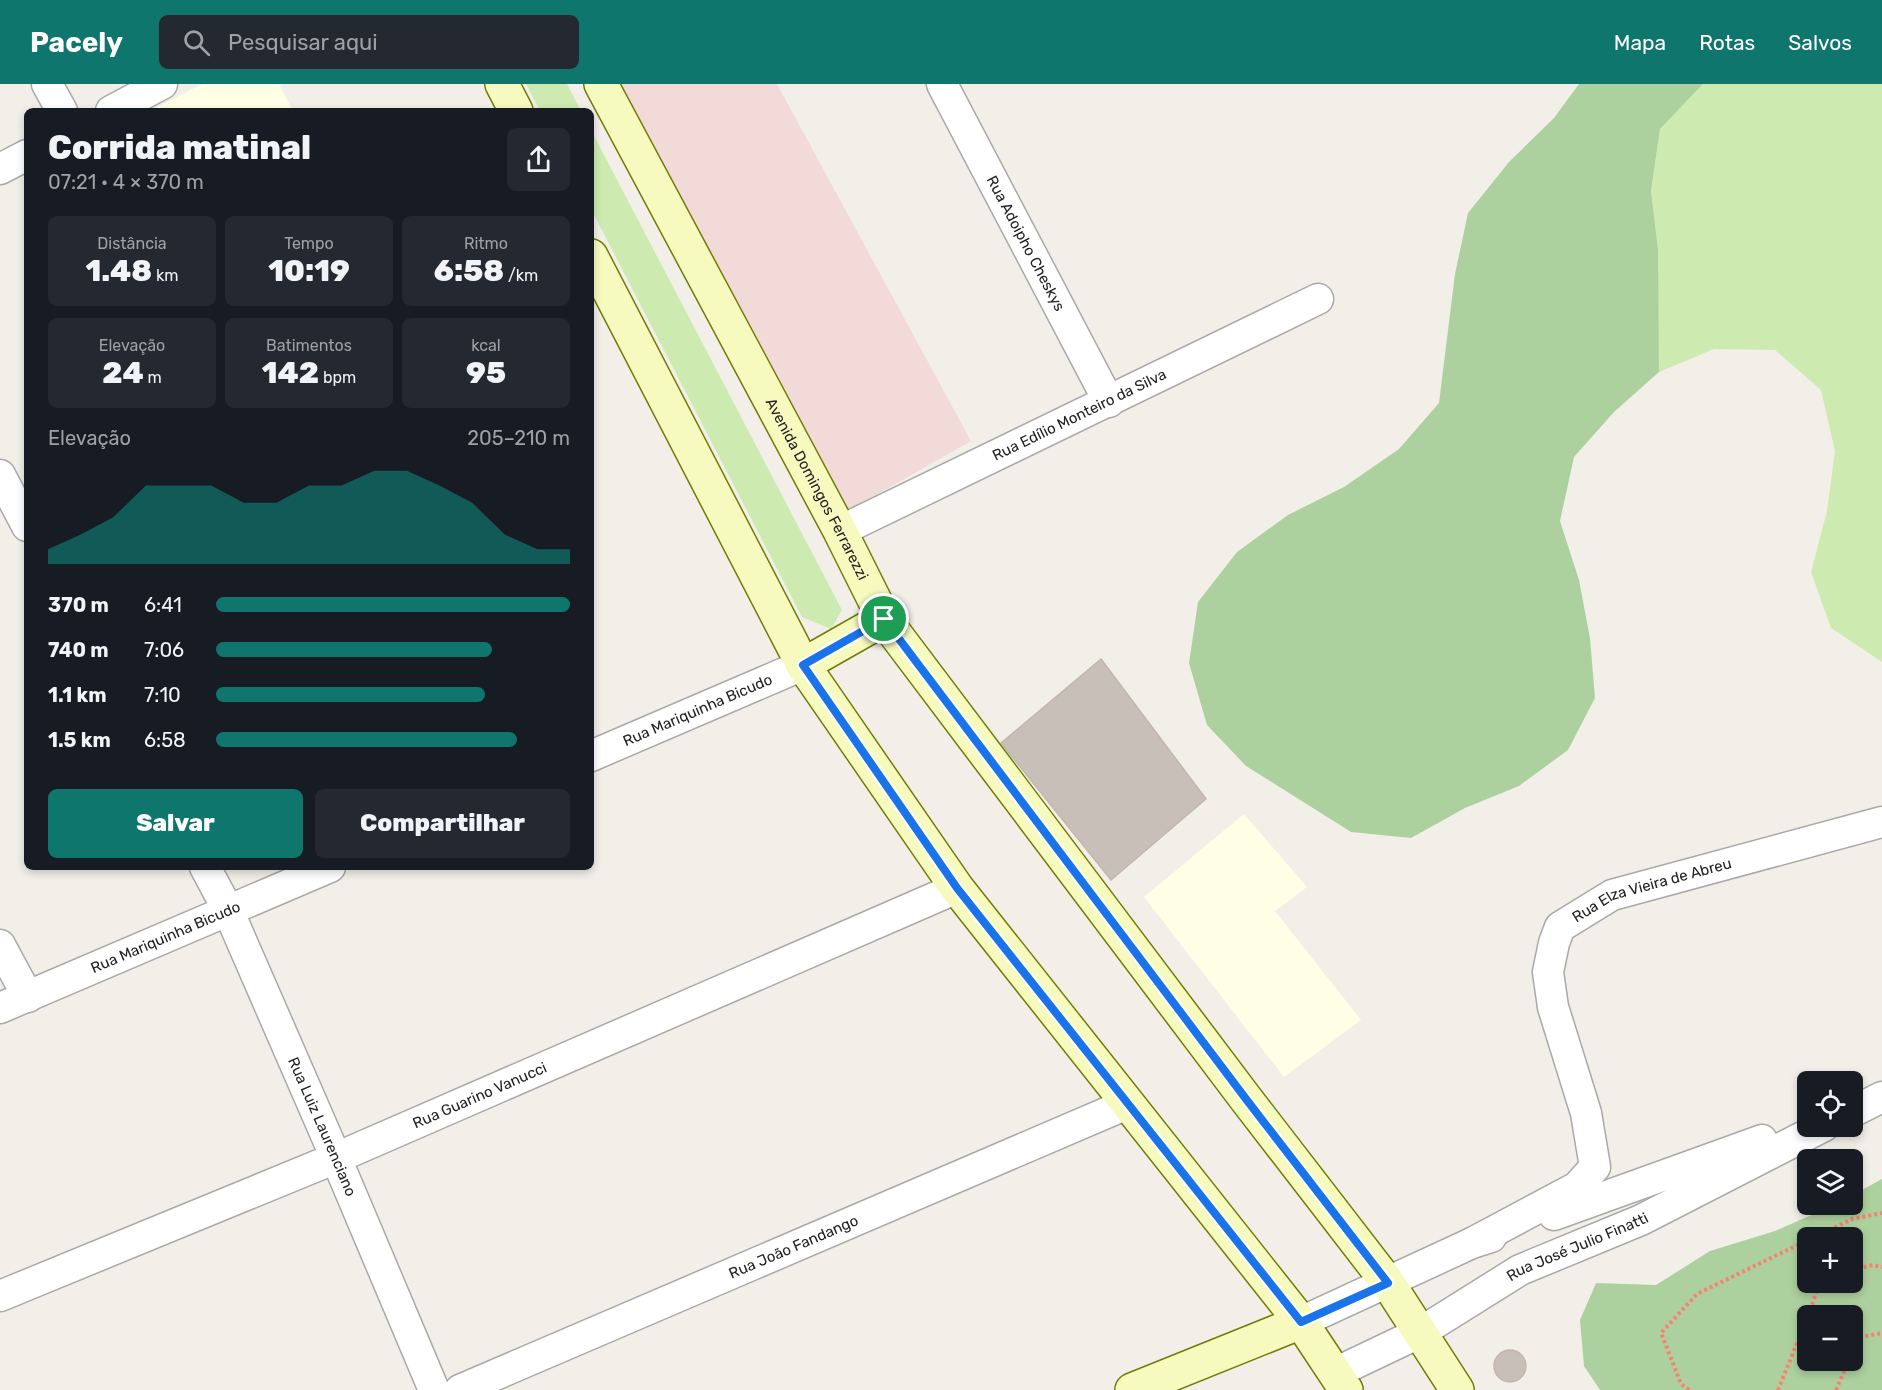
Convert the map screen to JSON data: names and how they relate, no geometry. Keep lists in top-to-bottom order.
{
  "streets": {
    "main road": ["Avenida Domingos Ferrarezzi"],
    "street": [
      "Rua Adoipho Cheskys",
      "Rua Edílio Monteiro da Silva",
      "Rua Mariquinha Bicudo",
      "Rua Elza Vieira de Abreu",
      "Rua Guarino Vanucci",
      "Rua Luiz Laurenciano",
      "Rua João Fandango",
      "Rua José Julio Finatti"
    ]
  },
  "crossings": [
    ["Rua Adoipho Cheskys", "Rua Edílio Monteiro da Silva"],
    ["Rua Edílio Monteiro da Silva", "Avenida Domingos Ferrarezzi"],
    ["Avenida Domingos Ferrarezzi", "Rua José Julio Finatti"],
    ["Rua Mariquinha Bicudo", "Rua Luiz Laurenciano"],
    ["Rua Guarino Vanucci", "Rua Luiz Laurenciano"]
  ],
  "page": {
    "header": "Pacely",
    "search": "Pesquisar aqui",
    "nav": ["Mapa", "Rotas", "Salvos"],
    "heading": ["Corrida matinal", "07:21 · 4 × 370 m"],
    "stats": [
      ["Distância", "1.48 km"],
      ["Tempo", "10:19"],
      ["Ritmo", "6:58 /km"],
      ["Elevação", "24 m"],
      ["Batimentos", "142 bpm"],
      ["kcal", "95"]
    ],
    "chart": ["Elevação", "205–210 m"],
    "list": [
      {
        "name": "370 m",
        "note": "6:41"
      },
      {
        "name": "740 m",
        "note": "7:06"
      },
      {
        "name": "1.1 km",
        "note": "7:10"
      },
      {
        "name": "1.5 km",
        "note": "6:58"
      }
    ],
    "buttons": ["Salvar", "Compartilhar"],
    "map_buttons": ["+", "−"]
  }
}
